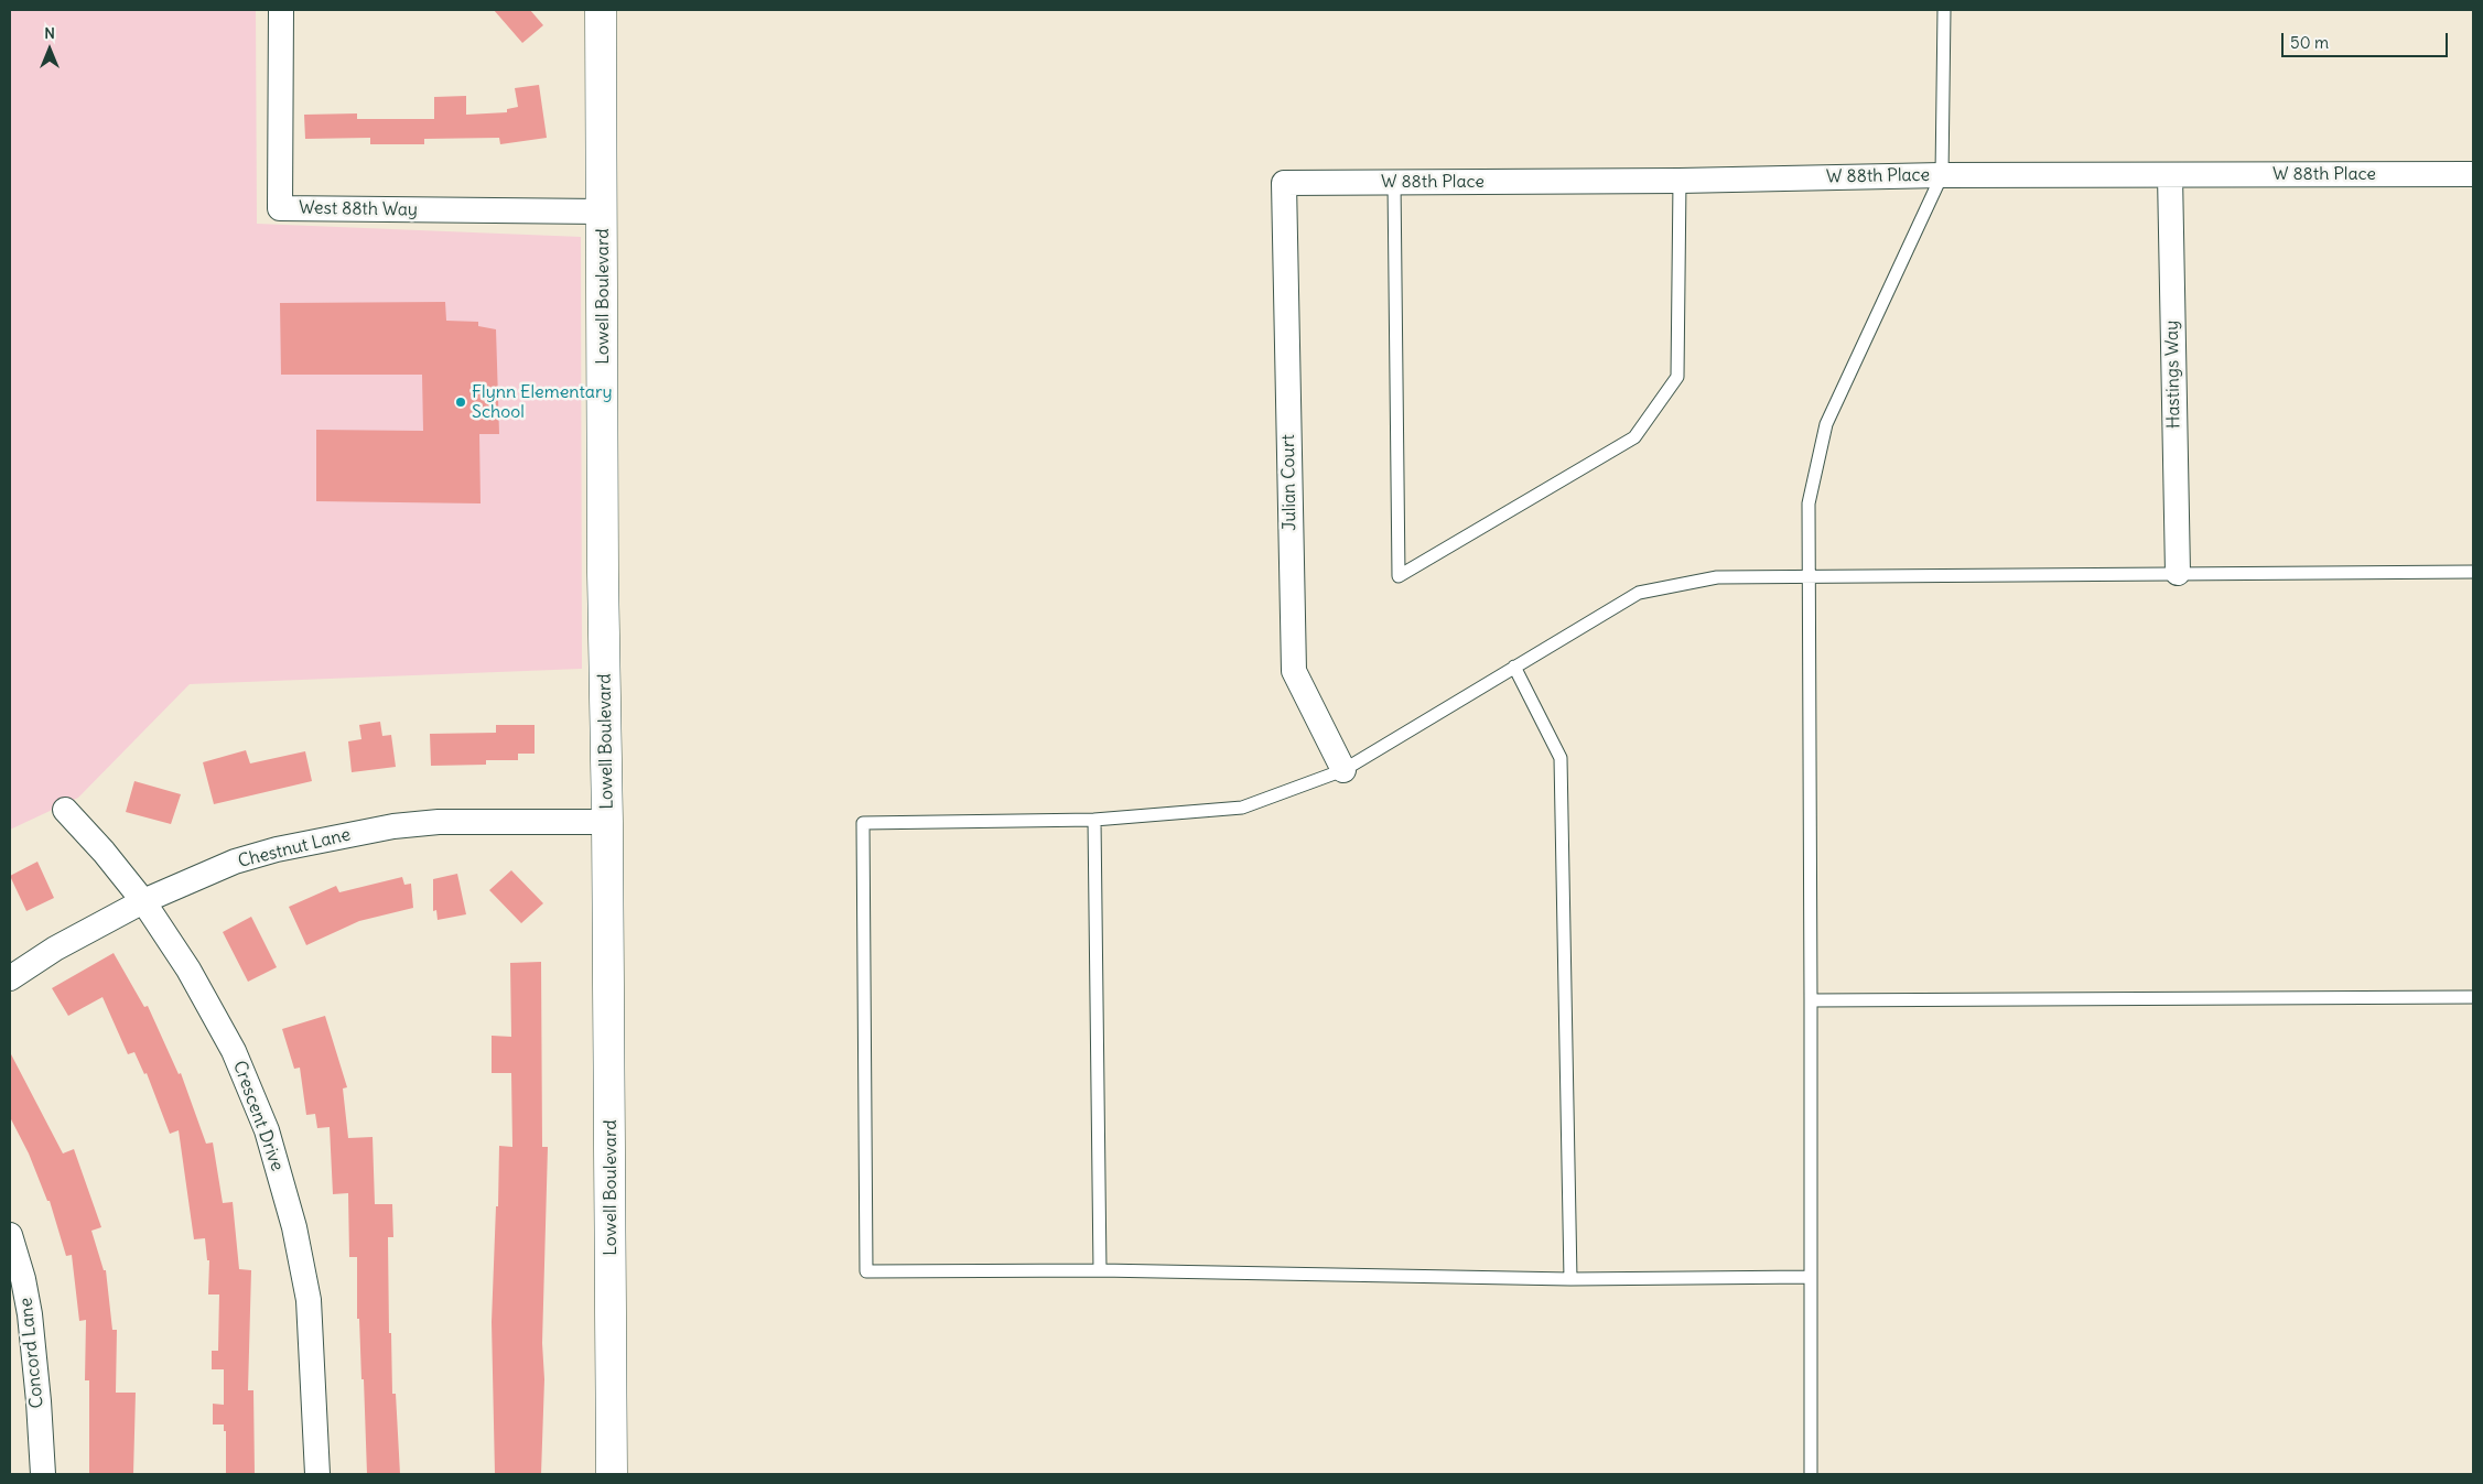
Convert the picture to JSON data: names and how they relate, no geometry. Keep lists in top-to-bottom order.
{
  "streets": {
    "street": [
      "W 88th Place",
      "West 88th Way",
      "Lowell Boulevard",
      "Hastings Way",
      "Julian Court",
      "Chestnut Lane",
      "Crescent Drive",
      "Concord Lane"
    ]
  },
  "crossings": [
    ["W 88th Place", "Hastings Way"],
    ["W 88th Place", "Julian Court"],
    ["West 88th Way", "Lowell Boulevard"],
    ["Lowell Boulevard", "Chestnut Lane"],
    ["Chestnut Lane", "Crescent Drive"]
  ],
  "places": ["Flynn Elementary School"],
  "scale_bar": "50 m",
  "north": "top"
}
